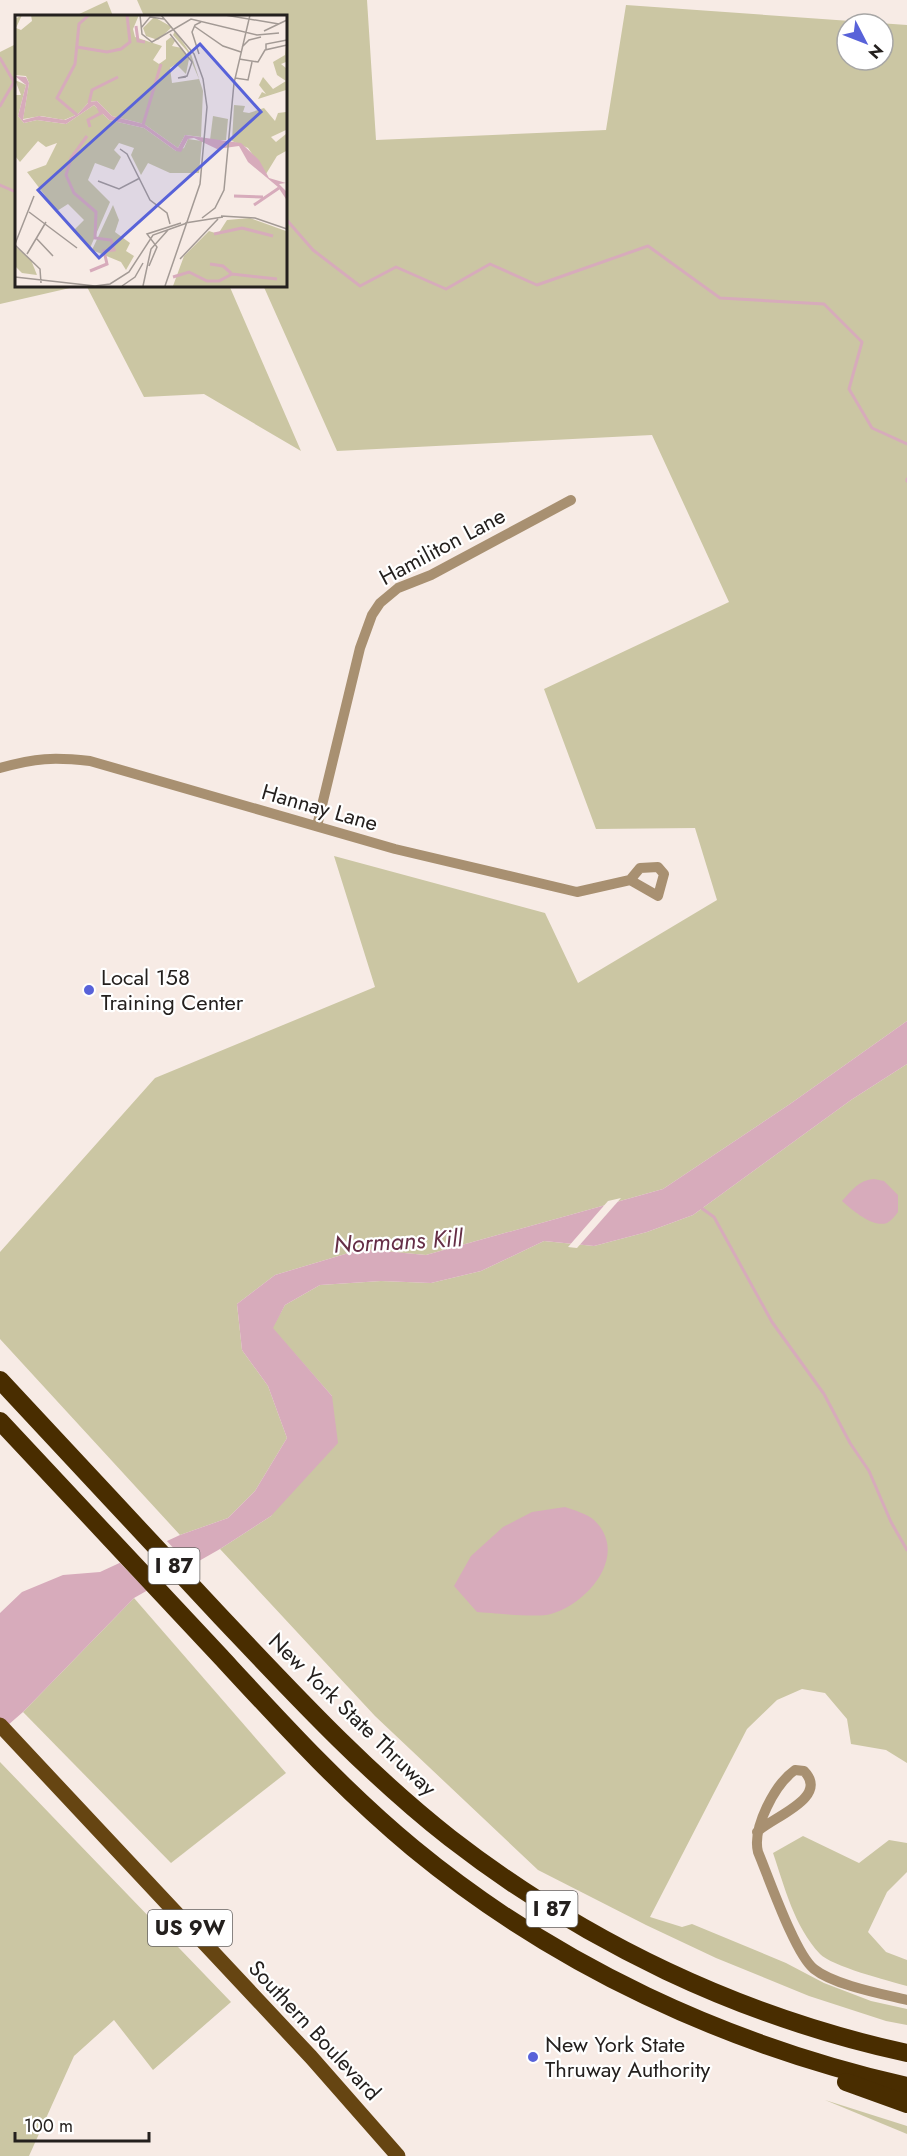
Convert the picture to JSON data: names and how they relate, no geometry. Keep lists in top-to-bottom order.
{
  "streets": {
    "highway": ["I 87", "New York State Thruway"],
    "main road": ["US 9W", "Southern Boulevard"],
    "street": ["Hamiliton Lane", "Hannay Lane"]
  },
  "crossings": [
    ["Hamiliton Lane", "Hannay Lane"]
  ],
  "water": ["Normans Kill"],
  "places": ["Local 158 Training Center", "New York State Thruway Authority"],
  "scale_bar": "100 m",
  "north": "bottom right"
}
